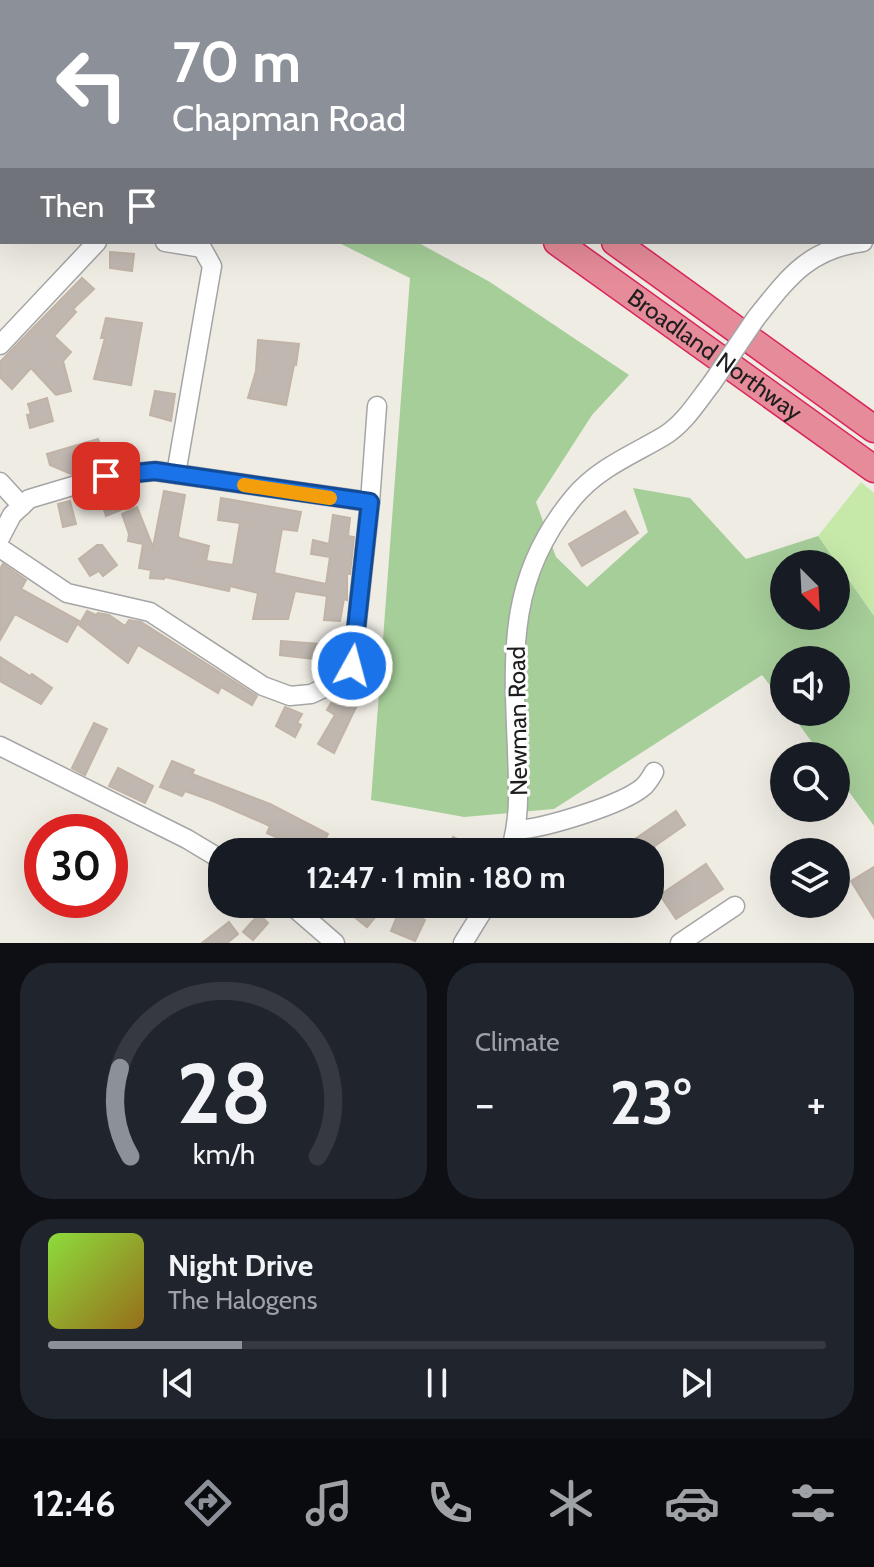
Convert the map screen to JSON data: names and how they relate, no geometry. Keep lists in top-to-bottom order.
{
  "streets": {
    "highway": ["Broadland Northway"],
    "street": ["Newman Road"]
  },
  "north": "bottom right",
  "page": {
    "turn": ["70 m", "Chapman Road"],
    "then": "Then",
    "limit": "30",
    "trip": "12:47 · 1 min · 180 m",
    "tile": "Climate",
    "heat": ["−", "23°", "+"],
    "song": ["Night Drive", "The Halogens"],
    "tabs": "12:46",
    "gauge": ["28", "km/h"]
  }
}
